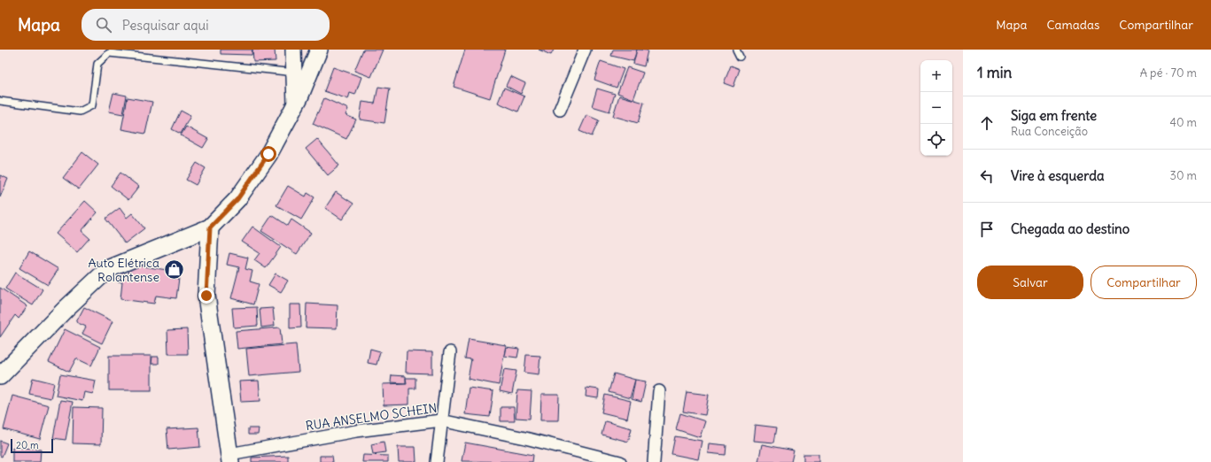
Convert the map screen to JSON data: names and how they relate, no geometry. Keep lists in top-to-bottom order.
{
  "streets": {
    "street": ["RUA ANSELMO SCHEIN"]
  },
  "places": {
    "shop": ["Auto Elétrica Rolantense"]
  },
  "scale_bar": "20 m",
  "page": {
    "header": "Mapa",
    "search": "Pesquisar aqui",
    "nav": ["Mapa", "Camadas", "Compartilhar"],
    "heading": ["1 min", "A pé · 70 m"],
    "map_buttons": ["+", "−"],
    "list": [
      ["Siga em frente", "Rua Conceição", "40 m"],
      ["Vire à esquerda", "30 m"],
      "Chegada ao destino"
    ],
    "buttons": ["Salvar", "Compartilhar"],
    "scale": "20 m"
  }
}
